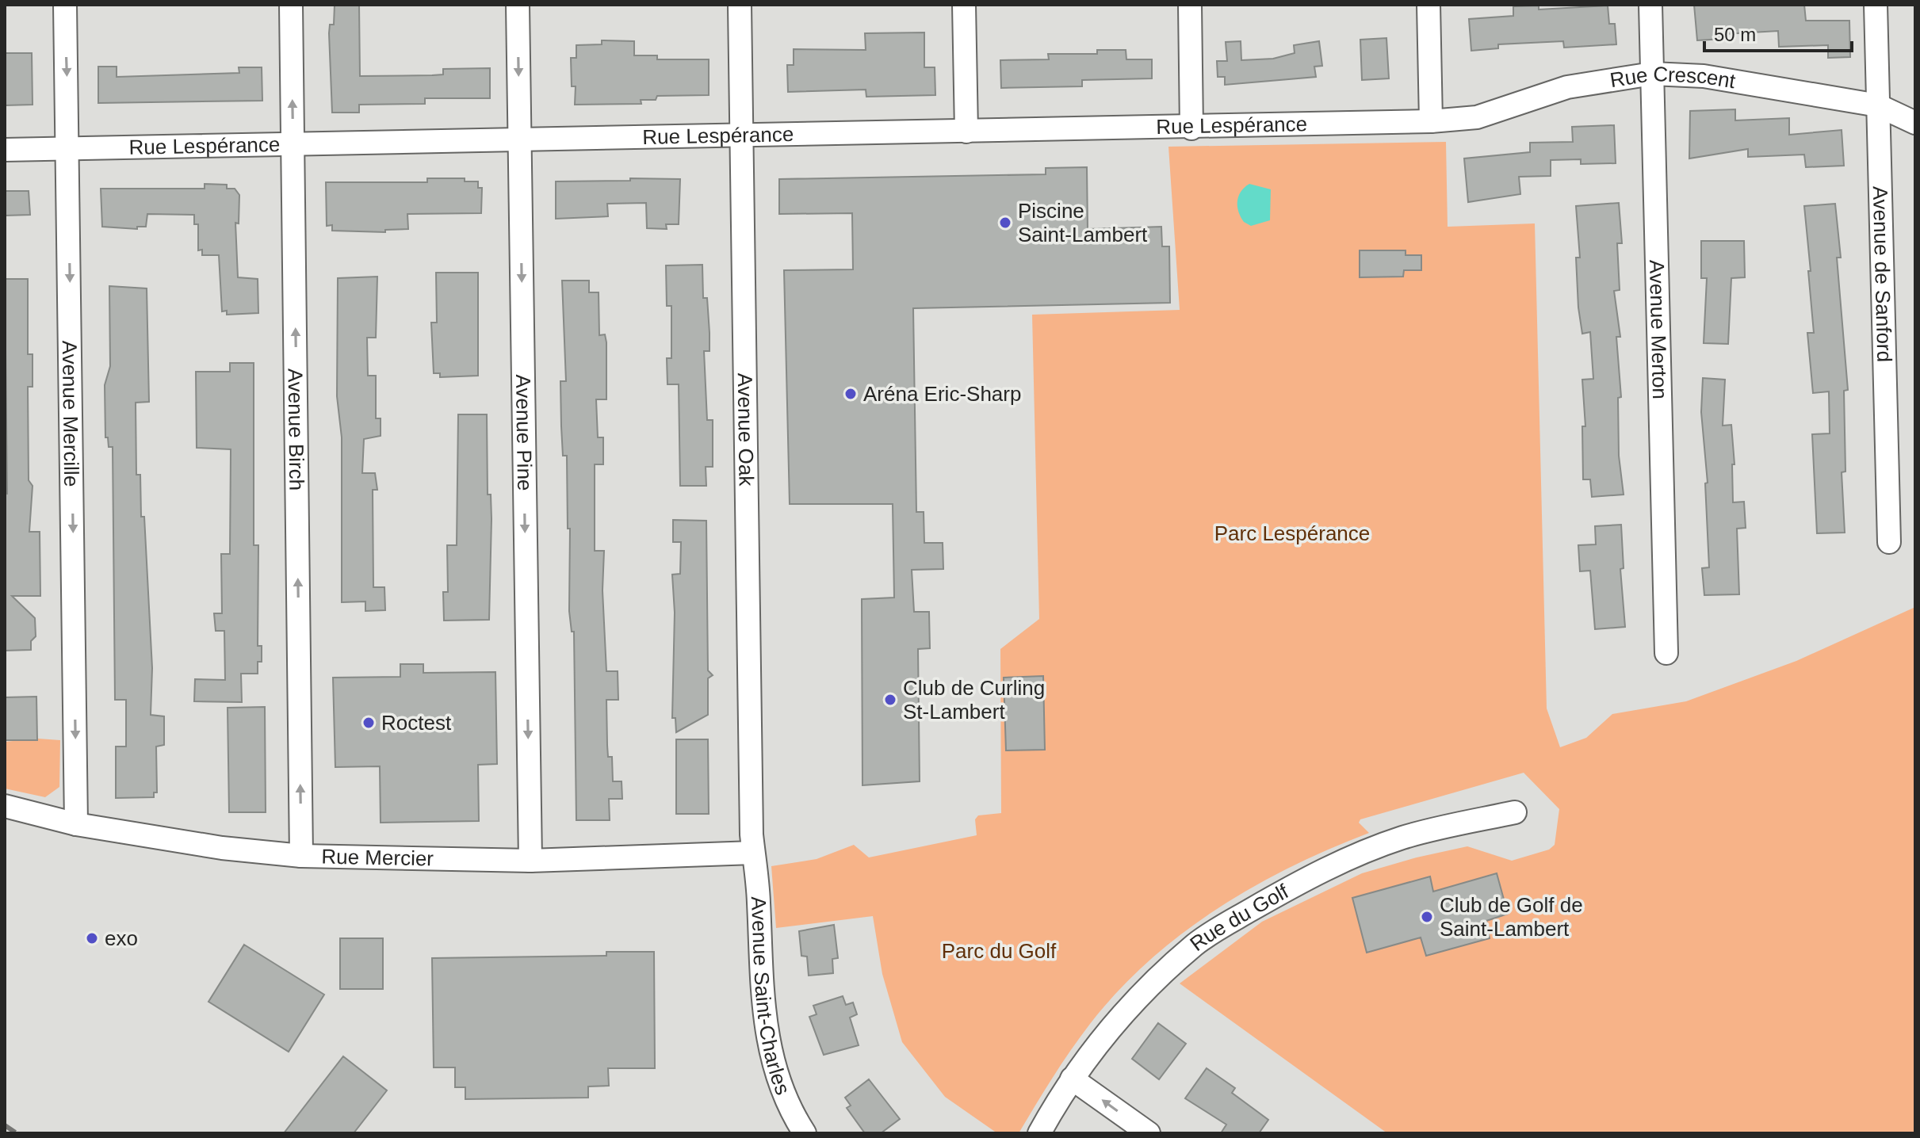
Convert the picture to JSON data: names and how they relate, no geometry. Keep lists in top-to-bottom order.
{
  "streets": {
    "street": [
      "Rue Crescent",
      "Rue Lespérance",
      "Avenue de Sanford",
      "Avenue Merton",
      "Avenue Mercille",
      "Avenue Oak",
      "Avenue Birch",
      "Avenue Pine",
      "Rue Mercier",
      "Rue du Golf",
      "Avenue Saint-Charles"
    ]
  },
  "crossings": [
    ["Rue Crescent", "Rue Lespérance"],
    ["Rue Crescent", "Avenue de Sanford"],
    ["Rue Crescent", "Avenue Merton"],
    ["Rue Lespérance", "Avenue Mercille"],
    ["Rue Lespérance", "Avenue Oak"],
    ["Rue Lespérance", "Avenue Birch"],
    ["Rue Lespérance", "Avenue Pine"],
    ["Avenue Mercille", "Rue Mercier"],
    ["Avenue Oak", "Rue Mercier"],
    ["Avenue Oak", "Avenue Saint-Charles"],
    ["Avenue Birch", "Rue Mercier"],
    ["Avenue Pine", "Rue Mercier"],
    ["Rue Mercier", "Avenue Saint-Charles"]
  ],
  "one_way": ["Avenue Mercille", "Avenue Birch", "Avenue Pine"],
  "parks": ["Parc Lespérance", "Parc du Golf"],
  "places": [
    "Piscine Saint-Lambert",
    "Aréna Eric-Sharp",
    "Club de Curling St-Lambert",
    "Roctest",
    "Club de Golf de Saint-Lambert",
    "exo"
  ],
  "scale_bar": "50 m"
}
